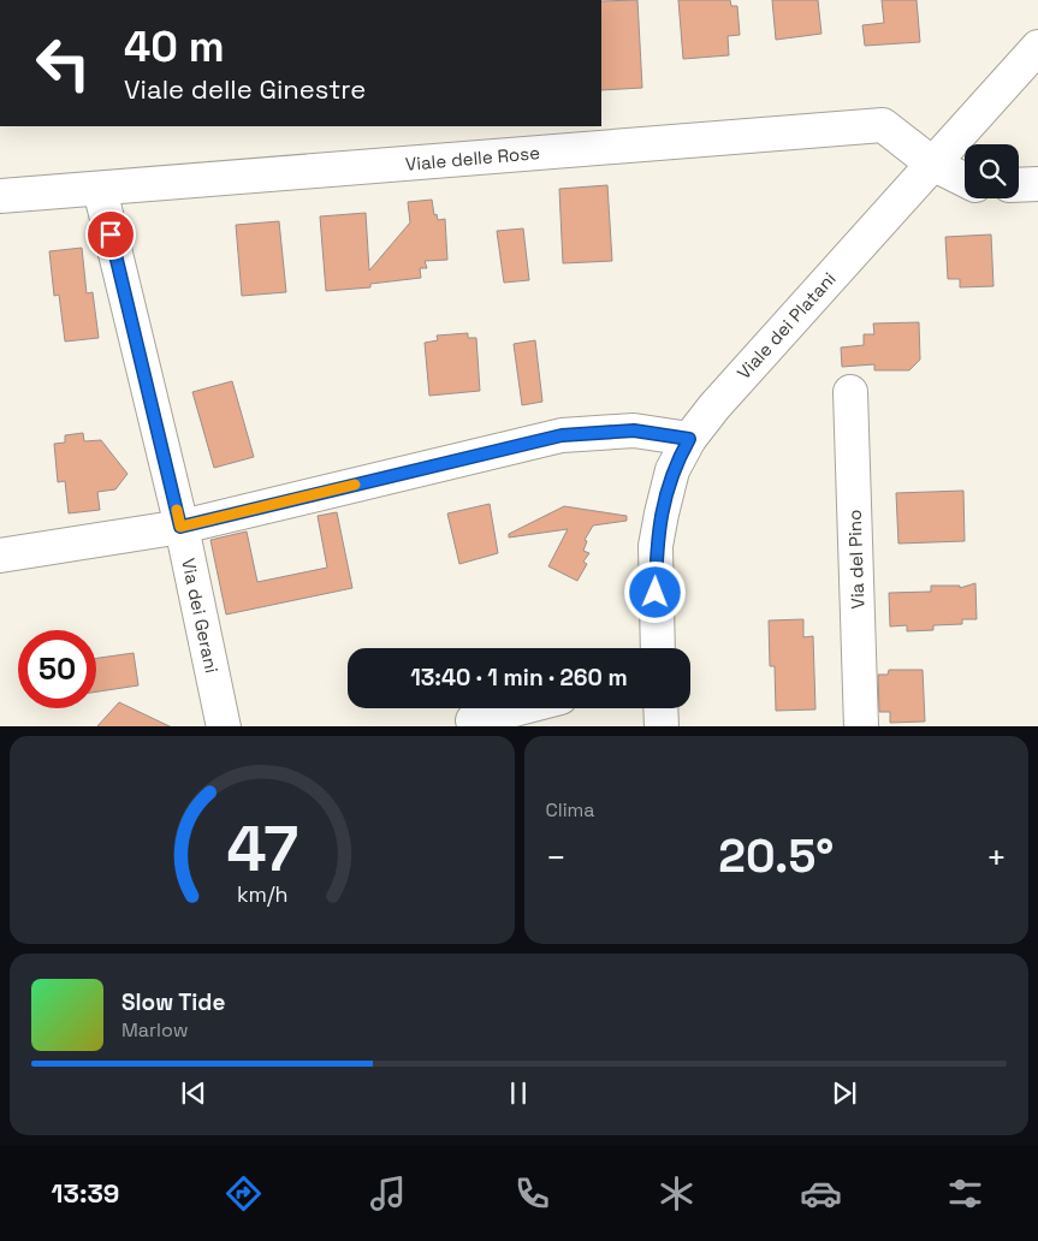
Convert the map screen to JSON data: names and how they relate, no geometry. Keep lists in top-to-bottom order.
{
  "streets": {
    "street": [
      "Viale delle Rose",
      "Viale dei Platani",
      "Via del Pino",
      "Via dei Gerani"
    ]
  },
  "crossings": [
    ["Viale delle Rose", "Viale dei Platani"],
    ["Viale delle Rose", "Via dei Gerani"]
  ],
  "page": {
    "turn": ["40 m", "Viale delle Ginestre"],
    "limit": "50",
    "trip": "13:40 · 1 min · 260 m",
    "tile": "Clima",
    "heat": ["−", "20.5°", "+"],
    "song": ["Slow Tide", "Marlow"],
    "tabs": "13:39",
    "gauge": ["47", "km/h"]
  }
}
